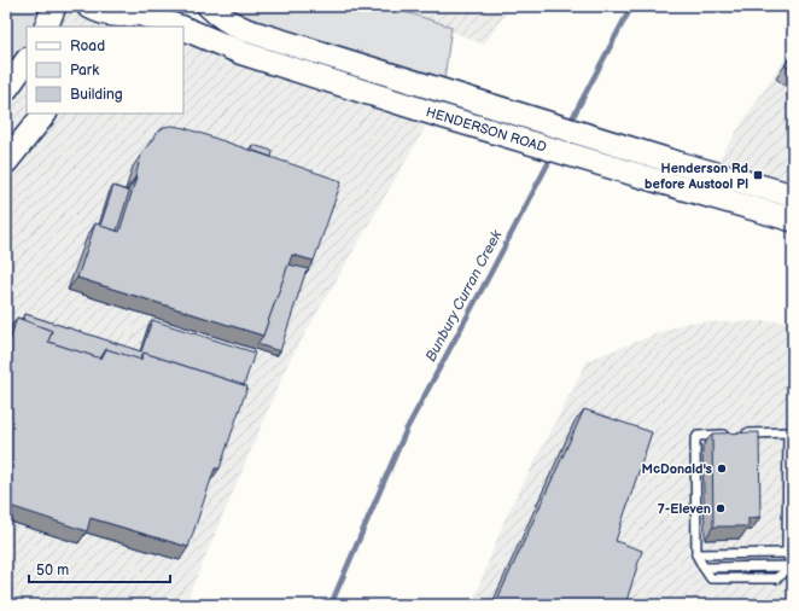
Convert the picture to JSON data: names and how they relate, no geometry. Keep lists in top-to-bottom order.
{
  "streets": {
    "main road": ["HENDERSON ROAD"]
  },
  "water": ["Bunbury Curran Creek"],
  "places": {
    "transit": ["Henderson Rd before Austool Pl"],
    "other": ["McDonald's", "7-Eleven"]
  },
  "legend": ["Road", "Park", "Building"],
  "scale_bar": "50 m"
}
